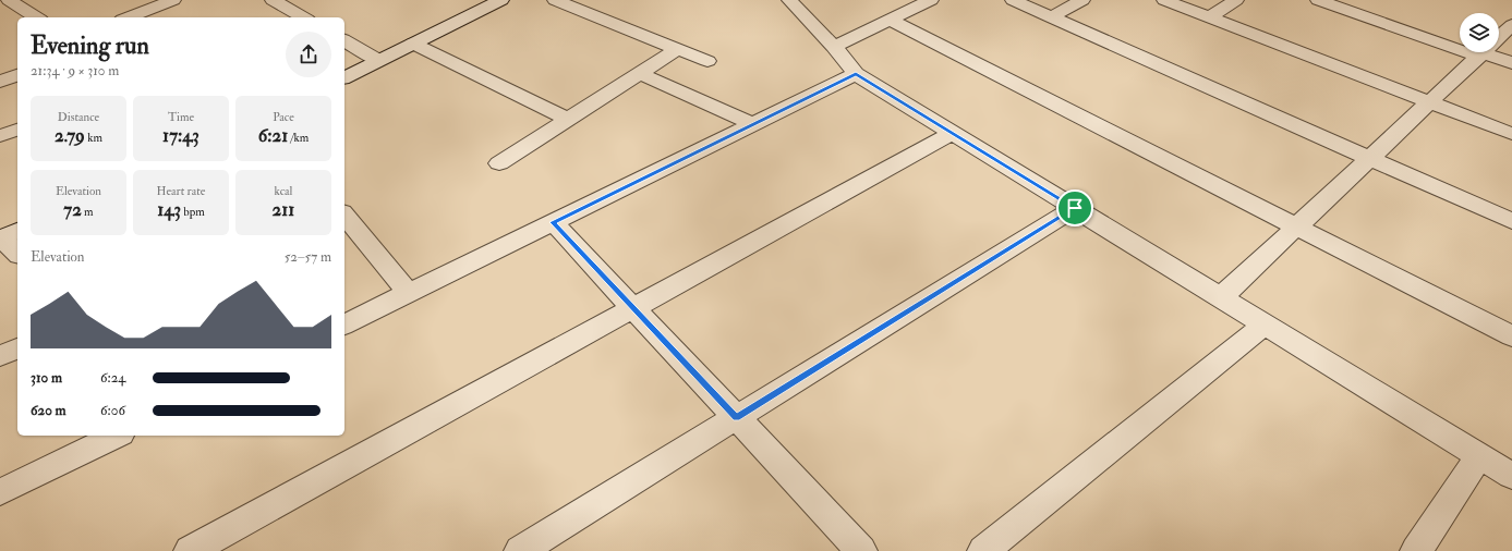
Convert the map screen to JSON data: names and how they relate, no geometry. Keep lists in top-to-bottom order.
{
  "page": {
    "heading": ["Evening run", "21:34 · 9 × 310 m"],
    "stats": [
      ["Distance", "2.79 km"],
      ["Time", "17:43"],
      ["Pace", "6:21 /km"],
      ["Elevation", "72 m"],
      ["Heart rate", "143 bpm"],
      ["kcal", "211"]
    ],
    "chart": ["Elevation", "52–57 m"],
    "list": [
      {
        "name": "310 m",
        "note": "6:24"
      },
      {
        "name": "620 m",
        "note": "6:06"
      }
    ]
  }
}
